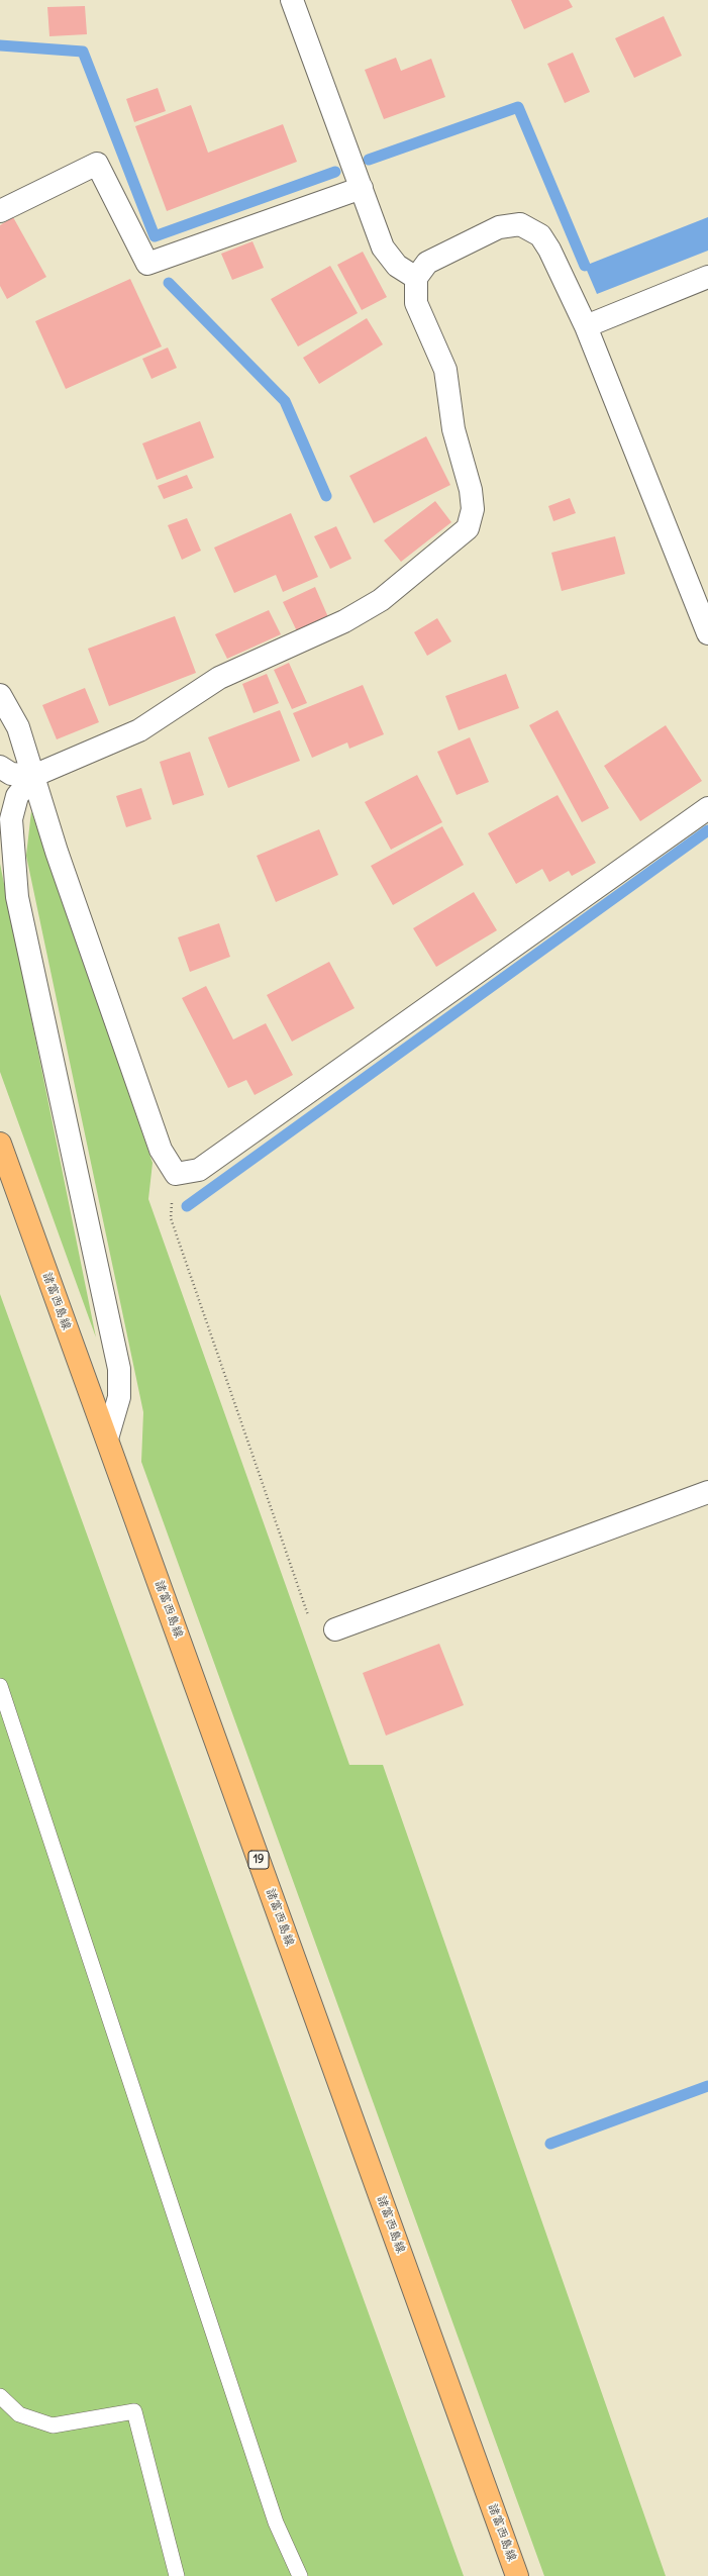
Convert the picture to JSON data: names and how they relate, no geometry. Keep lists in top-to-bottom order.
{
  "streets": {
    "main road": ["諸富西島線", "19"]
  }
}
